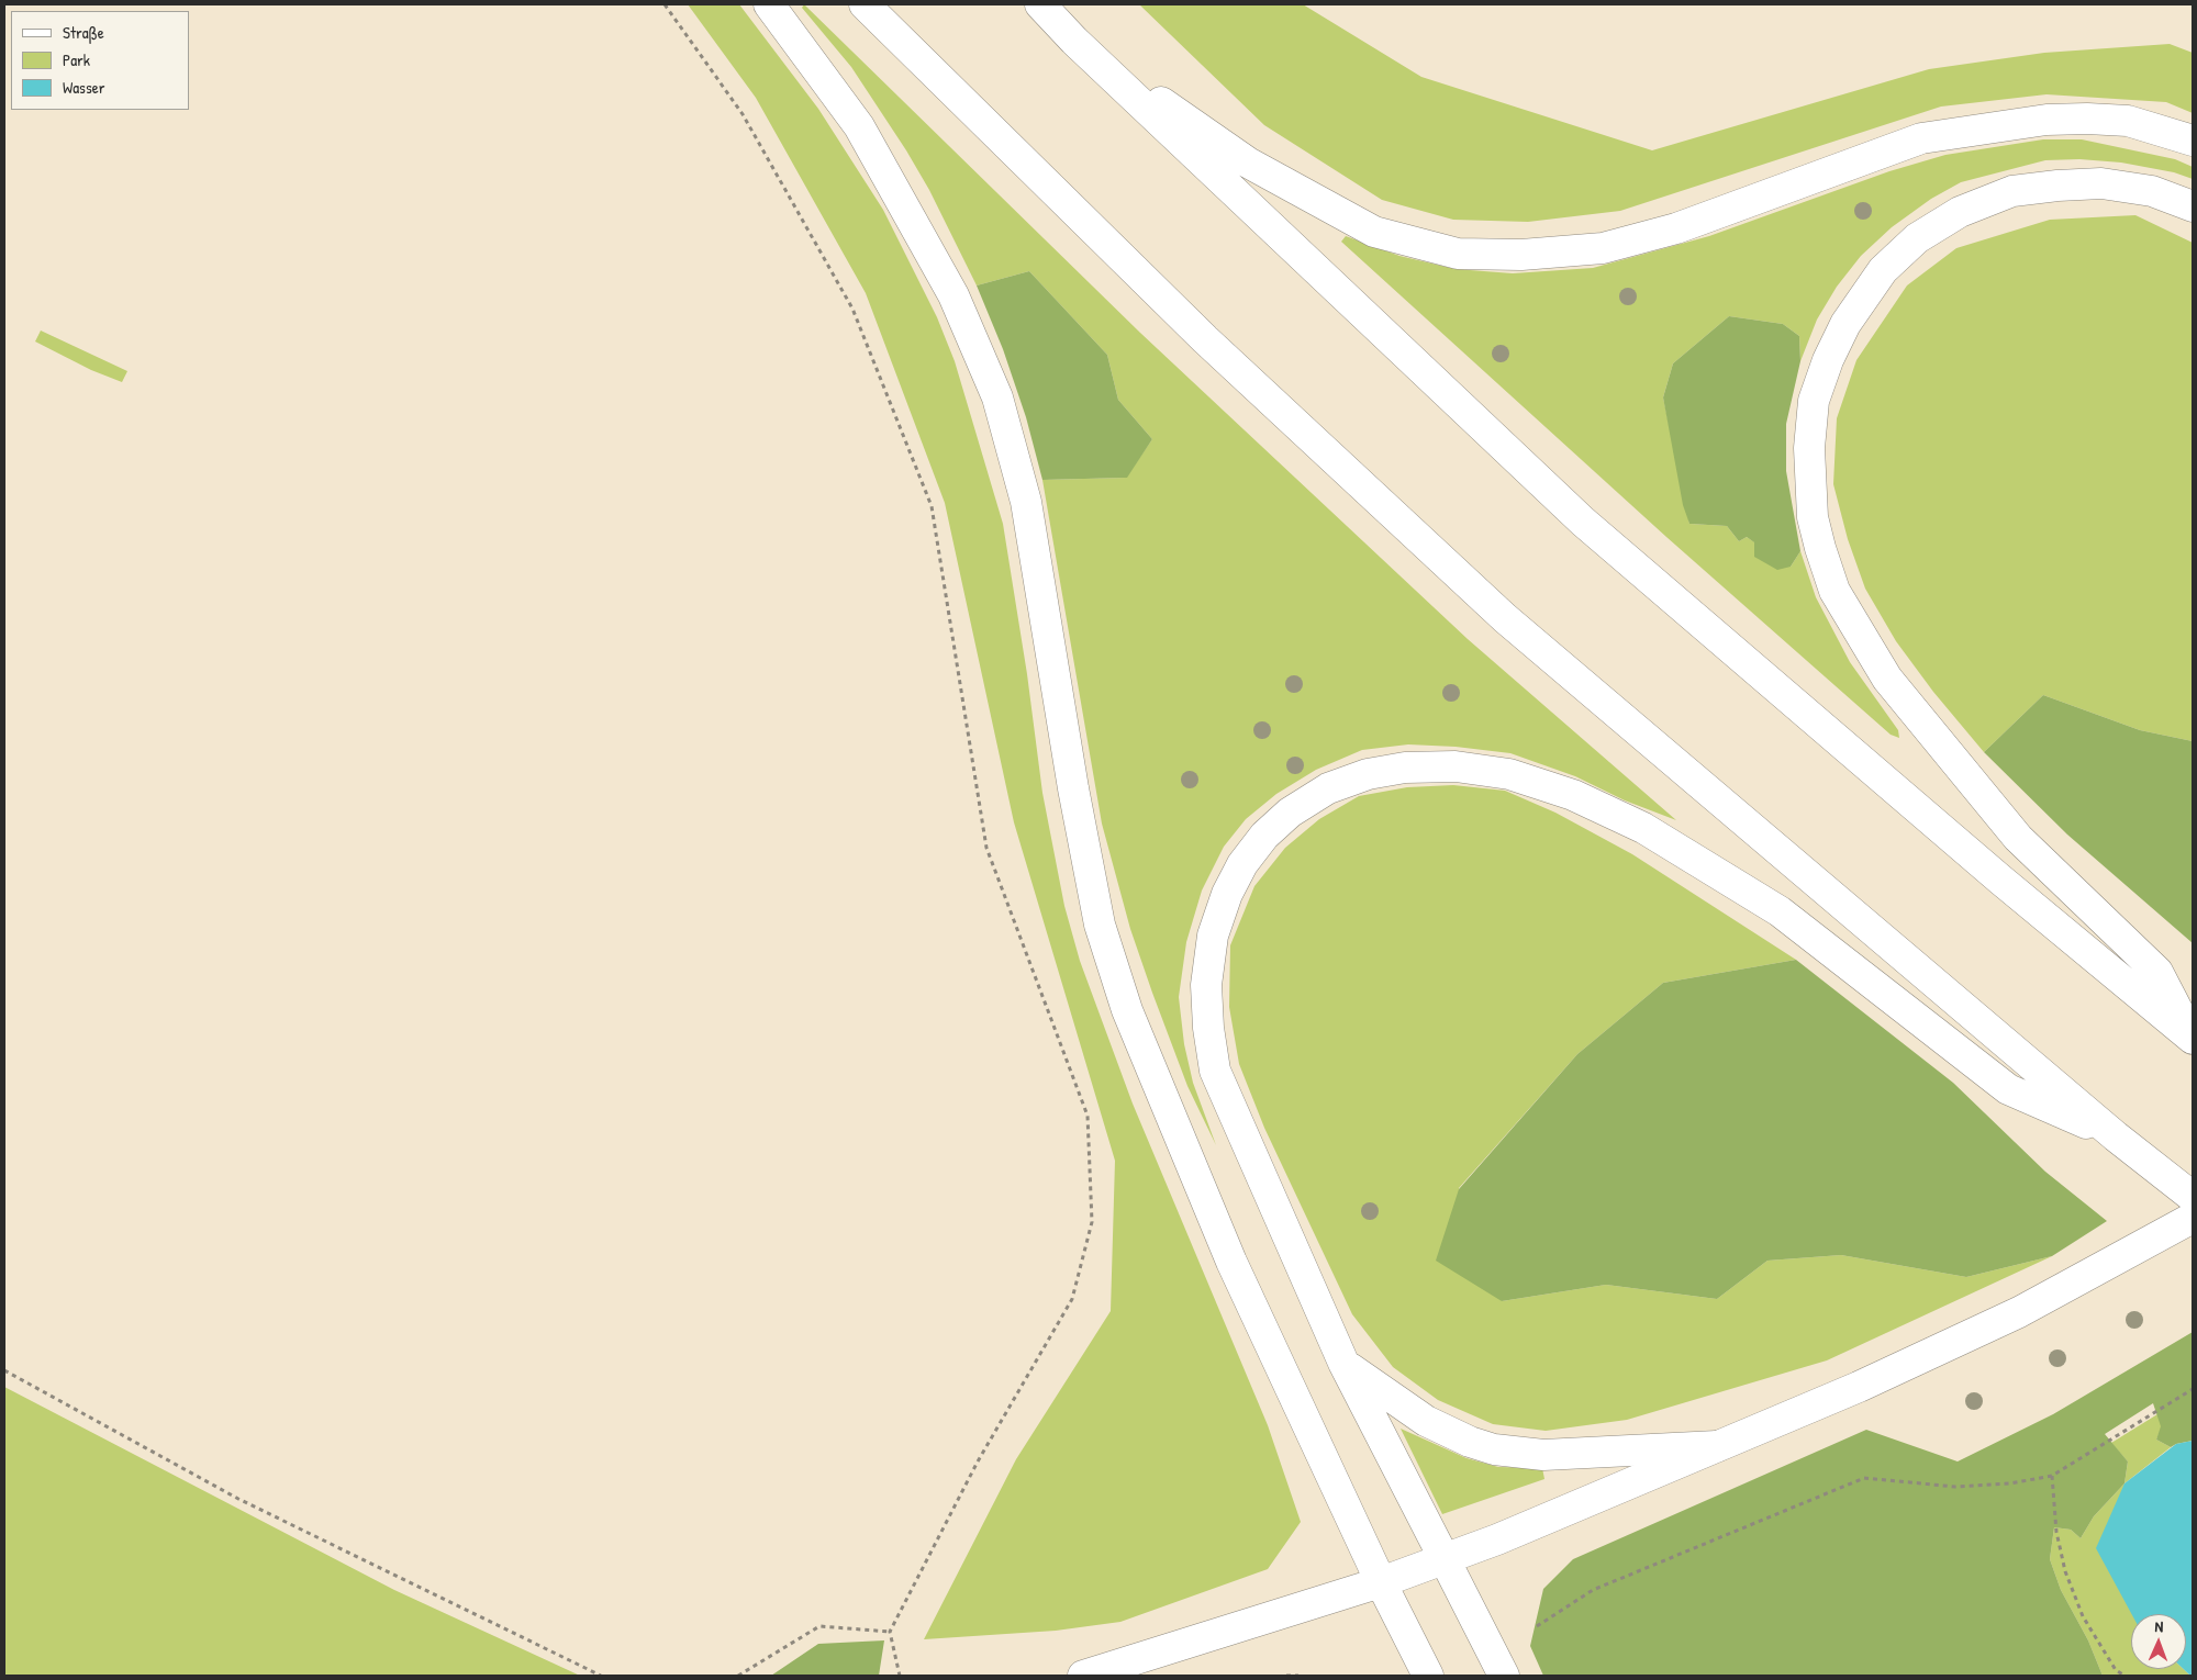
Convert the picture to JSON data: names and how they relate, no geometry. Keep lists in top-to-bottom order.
{
  "legend": ["Straße", "Park", "Wasser"],
  "north": "top"
}
